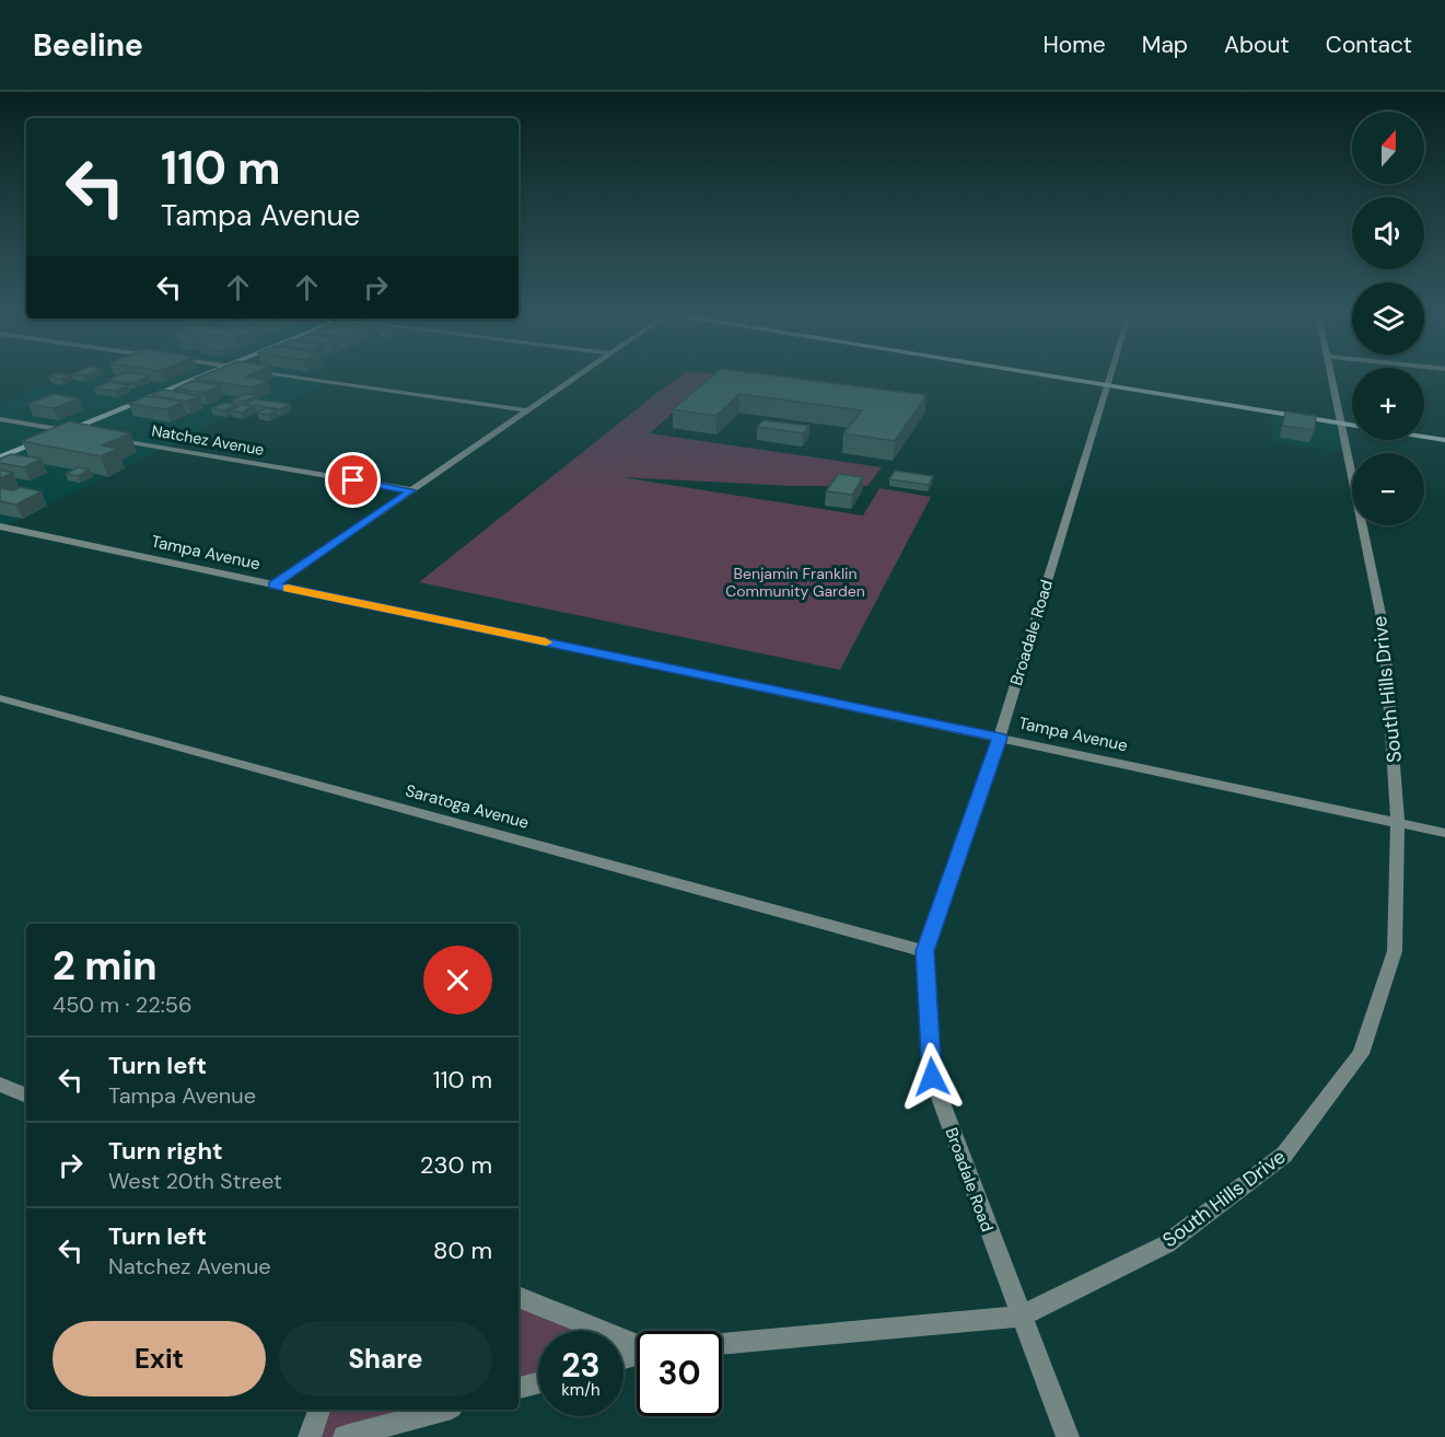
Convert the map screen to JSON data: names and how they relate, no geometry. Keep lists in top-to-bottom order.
{
  "streets": {
    "street": [
      "Natchez Avenue",
      "Tampa Avenue",
      "Broadale Road",
      "South Hills Drive",
      "Saratoga Avenue"
    ]
  },
  "crossings": [
    ["Tampa Avenue", "Broadale Road"],
    ["Tampa Avenue", "South Hills Drive"],
    ["Broadale Road", "South Hills Drive"],
    ["Broadale Road", "Saratoga Avenue"]
  ],
  "parks": ["Benjamin Franklin Community Garden"],
  "north": "top",
  "page": {
    "header": "Beeline",
    "nav": [
      "Home",
      "Map",
      "About",
      "Contact"
    ],
    "map_buttons": ["+", "−"],
    "turn": ["110 m", "Tampa Avenue"],
    "heading": ["2 min", "450 m · 22:56"],
    "list": [
      {
        "name": "Turn left",
        "note": "Tampa Avenue",
        "value": "110 m"
      },
      {
        "name": "Turn right",
        "note": "West 20th Street",
        "value": "230 m"
      },
      {
        "name": "Turn left",
        "note": "Natchez Avenue",
        "value": "80 m"
      }
    ],
    "buttons": ["Exit", "Share"],
    "speed": "23 km/h",
    "limit": "30"
  }
}
